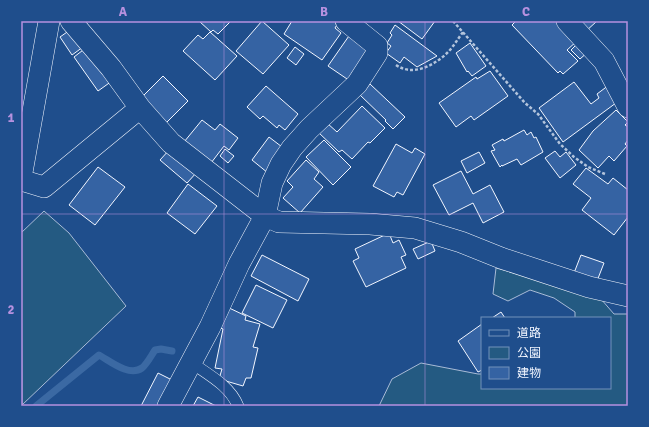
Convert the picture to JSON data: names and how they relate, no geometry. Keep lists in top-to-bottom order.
{
  "legend": ["道路", "公園", "建物"],
  "grid": {
    "columns": ["A", "B", "C"],
    "rows": ["1", "2"]
  }
}
